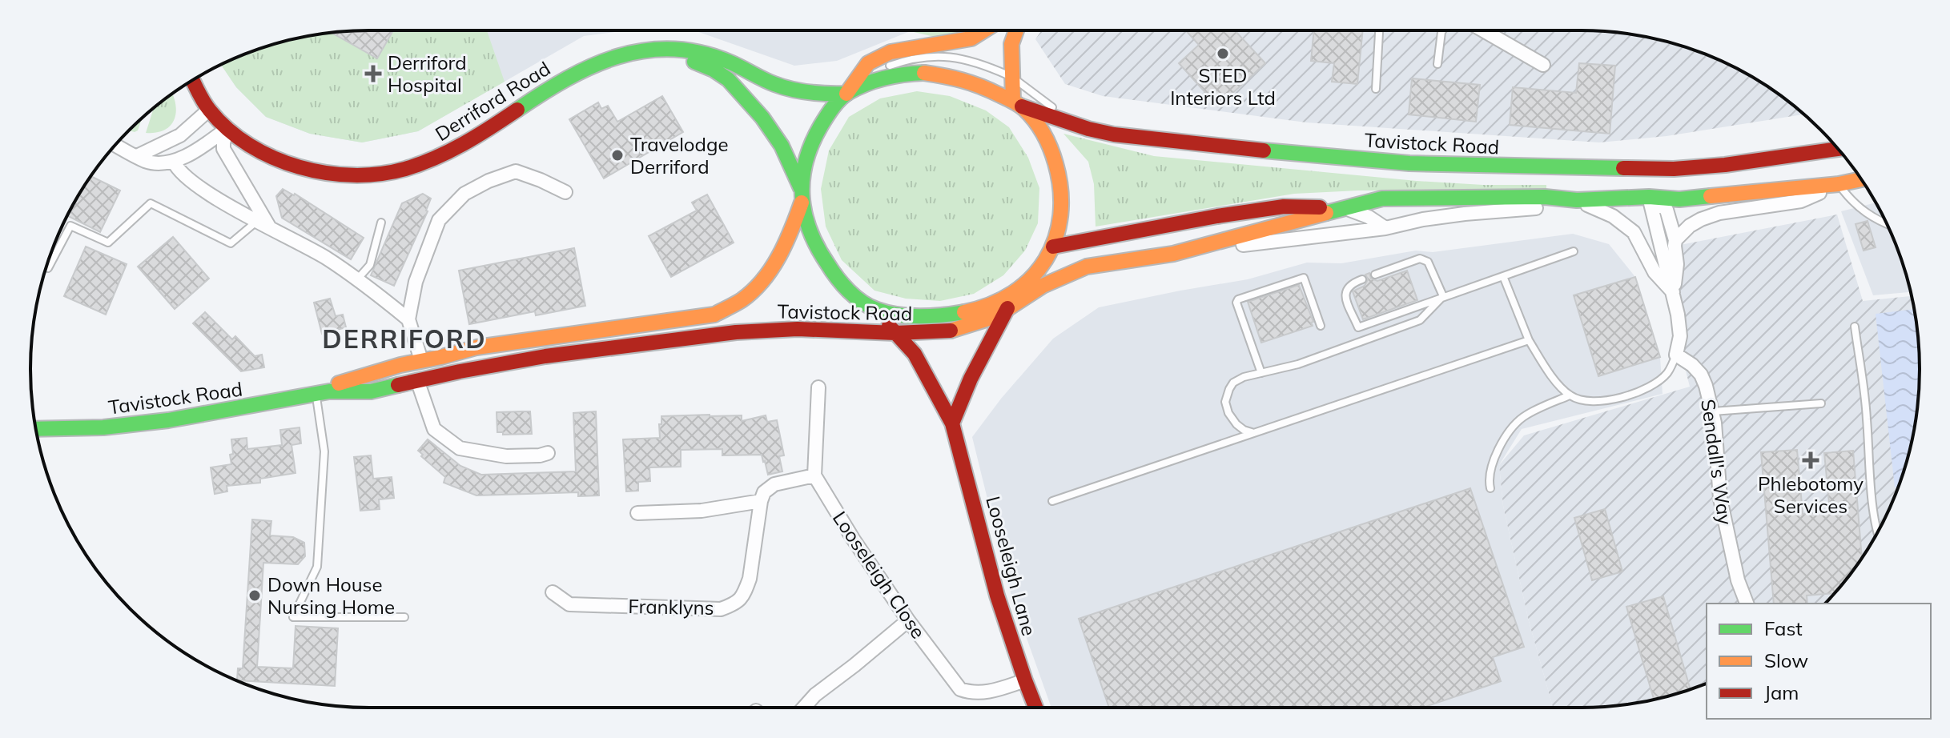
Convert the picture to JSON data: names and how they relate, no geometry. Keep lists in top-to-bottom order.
{
  "streets": {
    "main road": ["Derriford Road", "Tavistock Road", "Looseleigh Lane"],
    "street": ["Sendall's Way", "Looseleigh Close", "Franklyns"]
  },
  "crossings": [
    ["Derriford Road", "Tavistock Road"],
    ["Derriford Road", "Looseleigh Lane"],
    ["Tavistock Road", "Looseleigh Lane"],
    ["Looseleigh Lane", "Looseleigh Close"]
  ],
  "districts": ["DERRIFORD"],
  "places": {
    "other": ["STED Interiors Ltd", "Travelodge Derriford", "Down House Nursing Home"],
    "health": ["Derriford Hospital", "Phlebotomy Services"]
  },
  "legend": ["Fast", "Slow", "Jam"]
}
